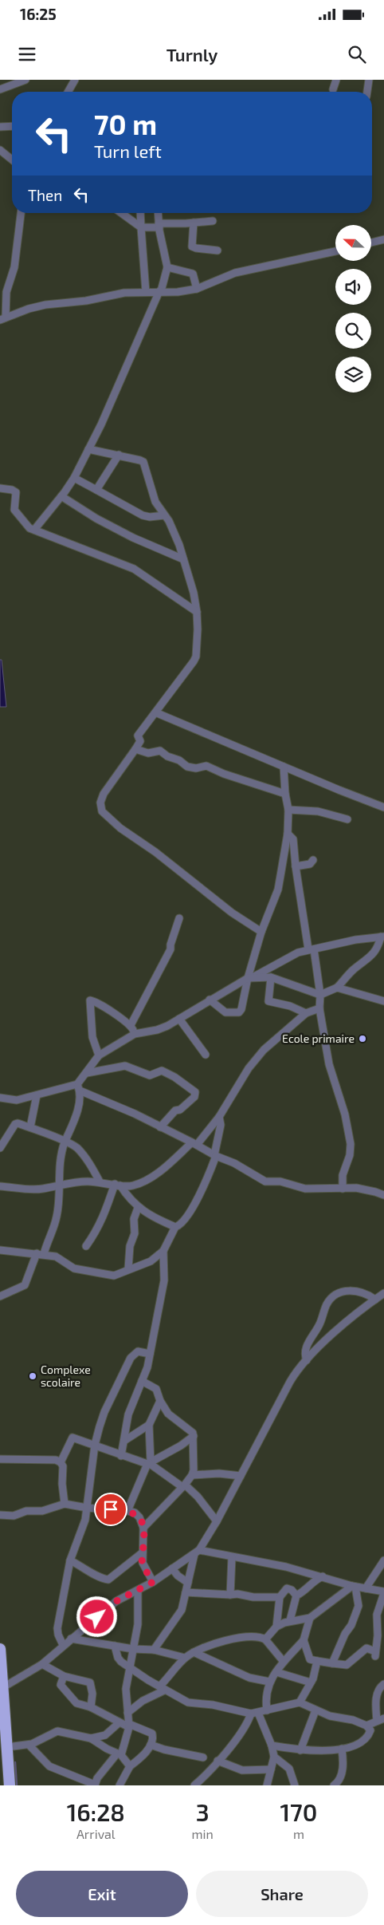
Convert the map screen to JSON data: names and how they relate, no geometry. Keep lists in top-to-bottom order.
{
  "places": ["Ecole primaire", "Complexe scolaire"],
  "north": "left",
  "page": {
    "status": "16:25",
    "header": "Turnly",
    "turn": ["70 m", "Turn left"],
    "then": "Then",
    "eta": [
      "16:28",
      "Arrival",
      "3",
      "min",
      "170",
      "m"
    ],
    "buttons": ["Exit", "Share"]
  }
}
